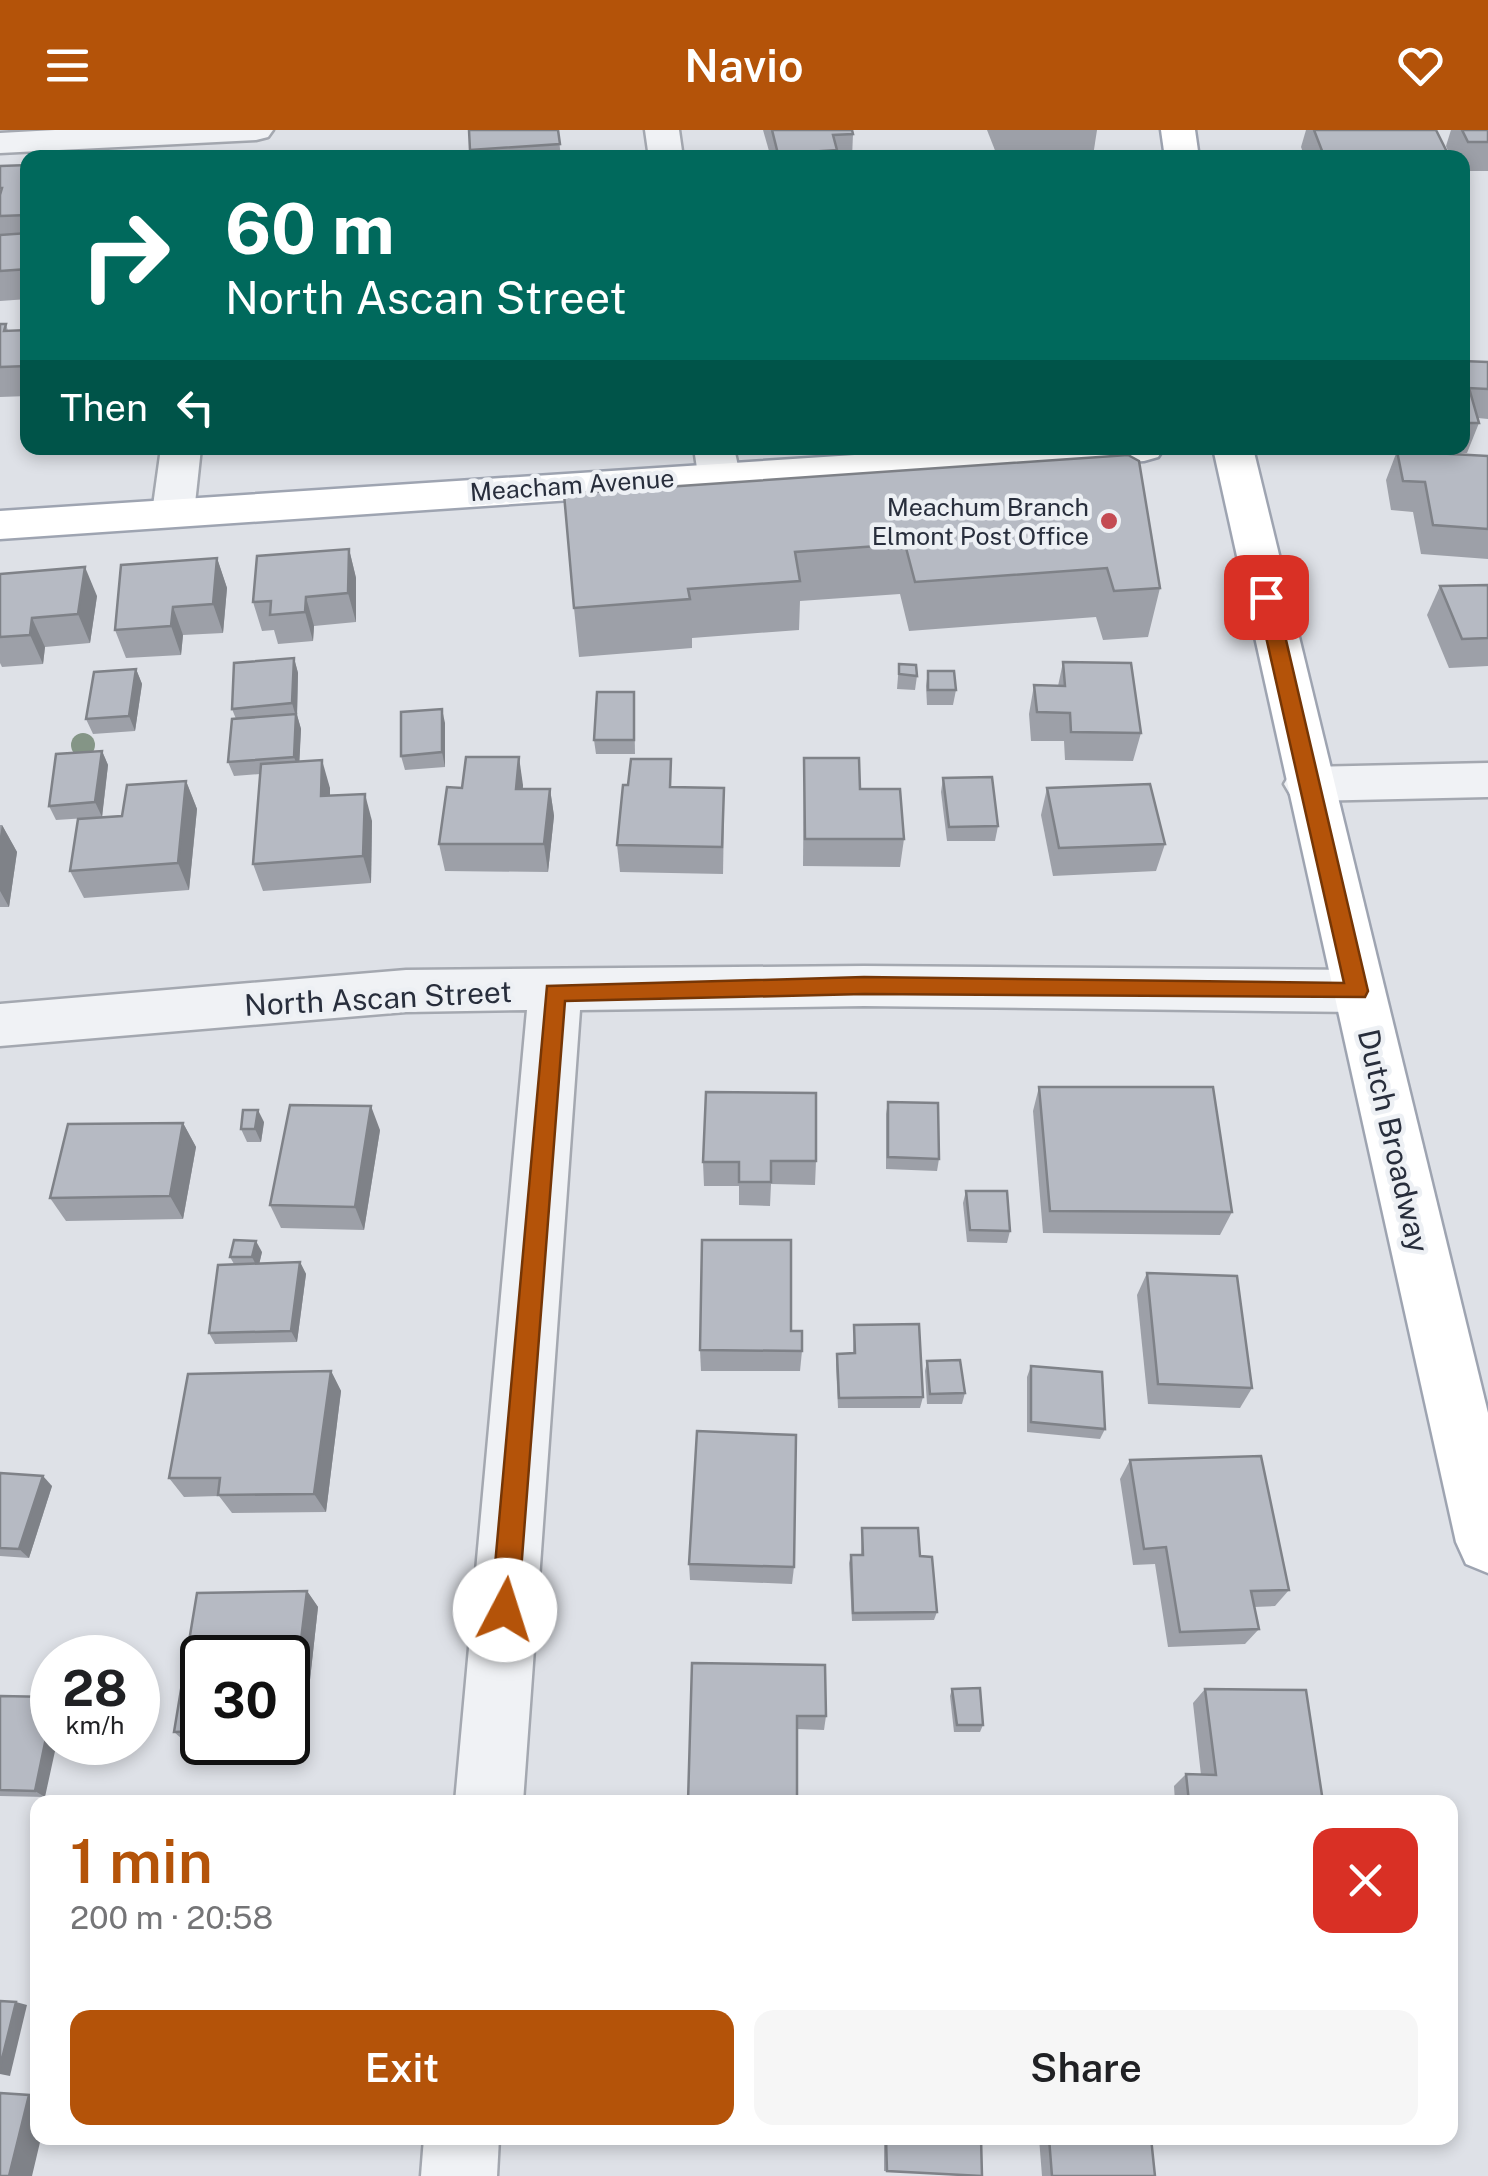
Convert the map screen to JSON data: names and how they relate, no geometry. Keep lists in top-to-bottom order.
{
  "streets": {
    "main road": ["Meacham Avenue", "Dutch Broadway"],
    "street": ["North Ascan Street"]
  },
  "crossings": [
    ["North Ascan Street", "Dutch Broadway"]
  ],
  "places": ["Meachum Branch Elmont Post Office"],
  "page": {
    "header": "Navio",
    "turn": ["60 m", "North Ascan Street"],
    "then": "Then",
    "speed": "28 km/h",
    "limit": "30",
    "heading": ["1 min", "200 m · 20:58"],
    "buttons": ["Exit", "Share"]
  }
}
